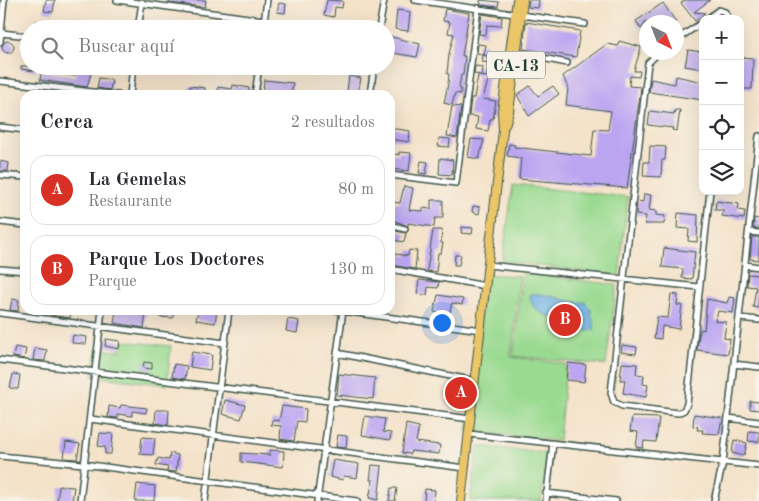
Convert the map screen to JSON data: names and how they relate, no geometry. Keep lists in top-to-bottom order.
{
  "streets": {
    "main road": ["CA-13"]
  },
  "north": "bottom right",
  "page": {
    "map_buttons": ["+", "−"],
    "search": "Buscar aquí",
    "heading": ["Cerca", "2 resultados"],
    "list": [
      {
        "mark": "A",
        "name": "La Gemelas",
        "note": "Restaurante",
        "value": "80 m"
      },
      {
        "mark": "B",
        "name": "Parque Los Doctores",
        "note": "Parque",
        "value": "130 m"
      }
    ],
    "pins": ["B", "A"]
  }
}
